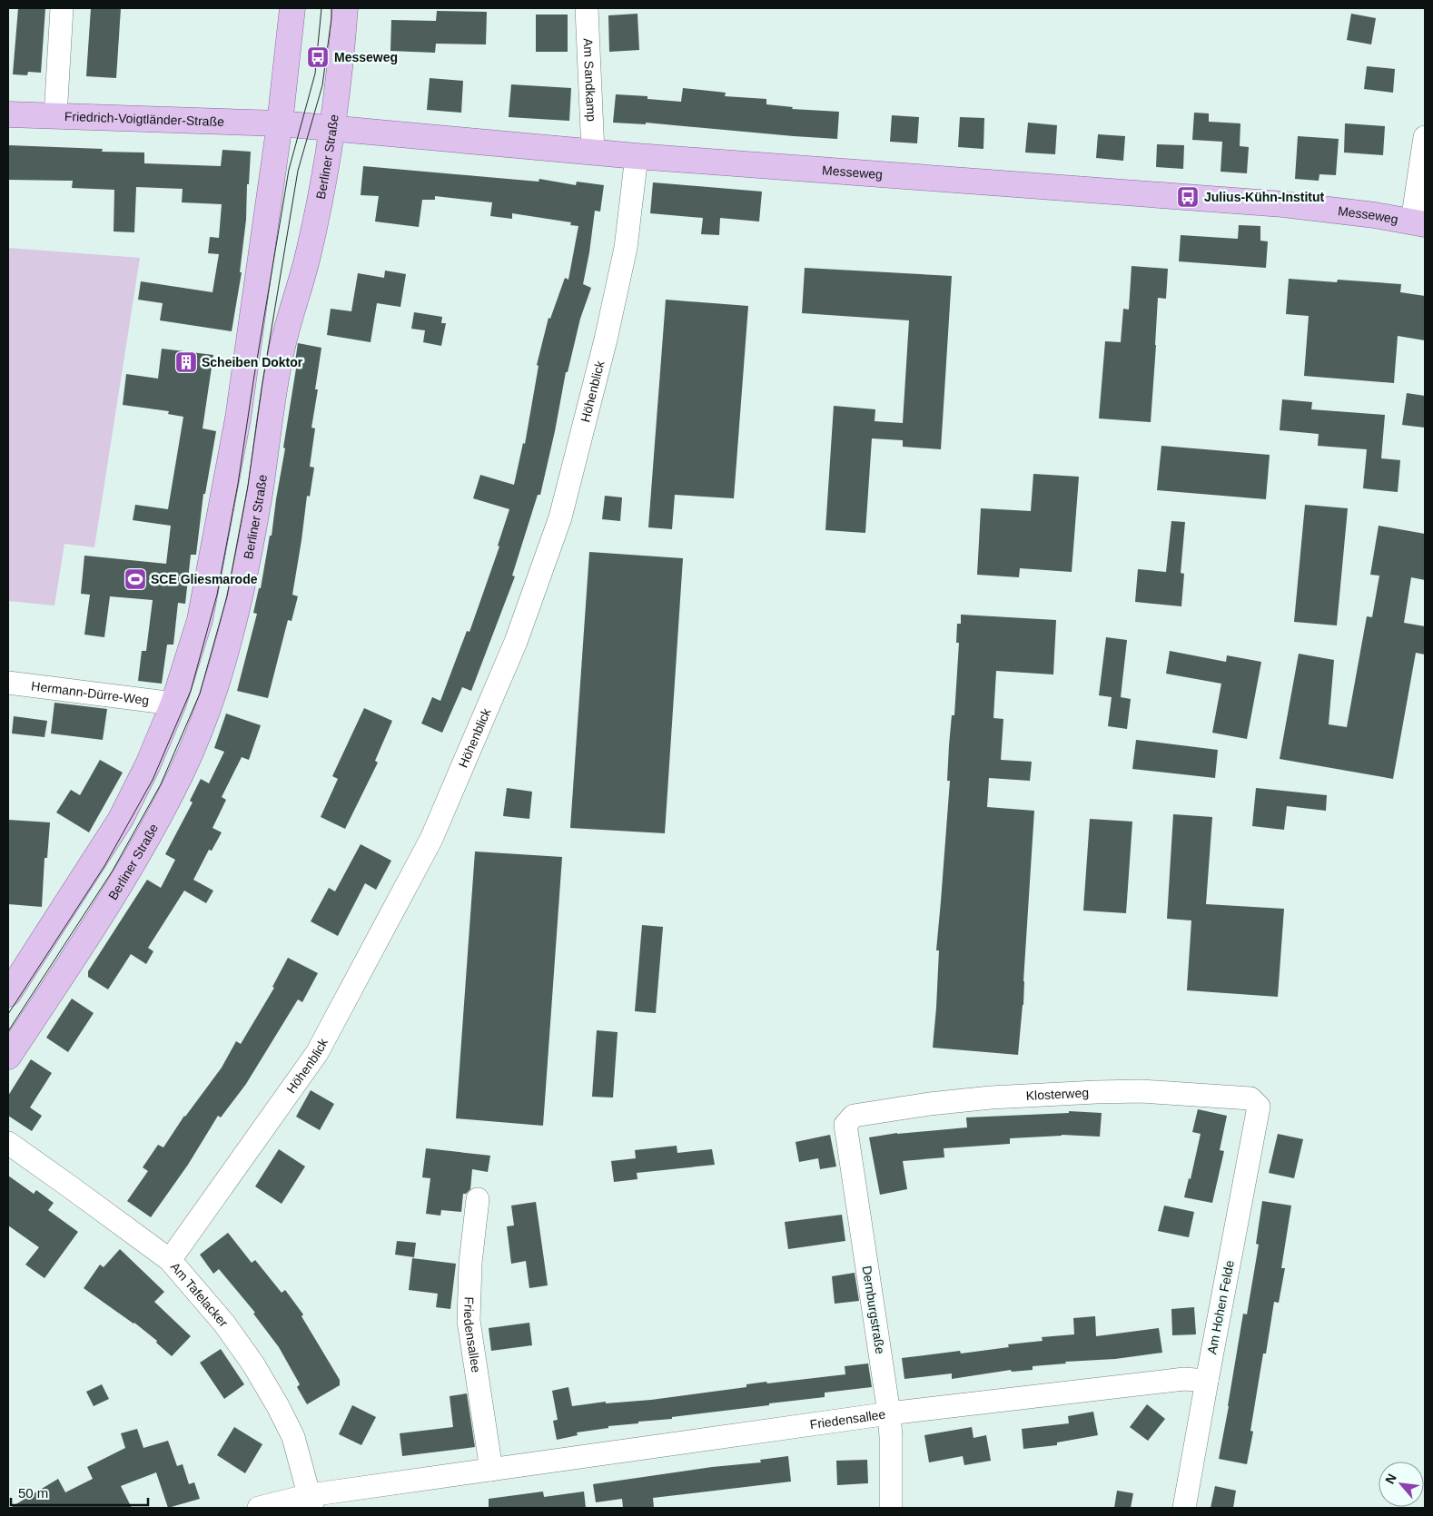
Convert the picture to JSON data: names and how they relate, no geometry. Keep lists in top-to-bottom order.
{
  "streets": {
    "main road": ["Friedrich-Voigtländer-Straße", "Berliner Straße", "Messeweg"],
    "street": [
      "Am Sandkamp",
      "Höhenblick",
      "Hermann-Dürre-Weg",
      "Klosterweg",
      "Am Tafelacker",
      "Am Hohen Felde",
      "Dernburgstraße",
      "Friedensallee"
    ]
  },
  "crossings": [
    ["Am Sandkamp", "Messeweg"],
    ["Friedrich-Voigtländer-Straße", "Messeweg"],
    ["Berliner Straße", "Messeweg"],
    ["Messeweg", "Höhenblick"],
    ["Höhenblick", "Am Tafelacker"],
    ["Klosterweg", "Am Hohen Felde"],
    ["Klosterweg", "Dernburgstraße"],
    ["Am Tafelacker", "Friedensallee"],
    ["Am Hohen Felde", "Friedensallee"],
    ["Dernburgstraße", "Friedensallee"]
  ],
  "places": {
    "bus stop": ["Messeweg", "Julius-Kühn-Institut"],
    "building": ["Scheiben Doktor"],
    "sports": ["SCE Gliesmarode"]
  },
  "scale_bar": "50 m",
  "north": "top left"
}
